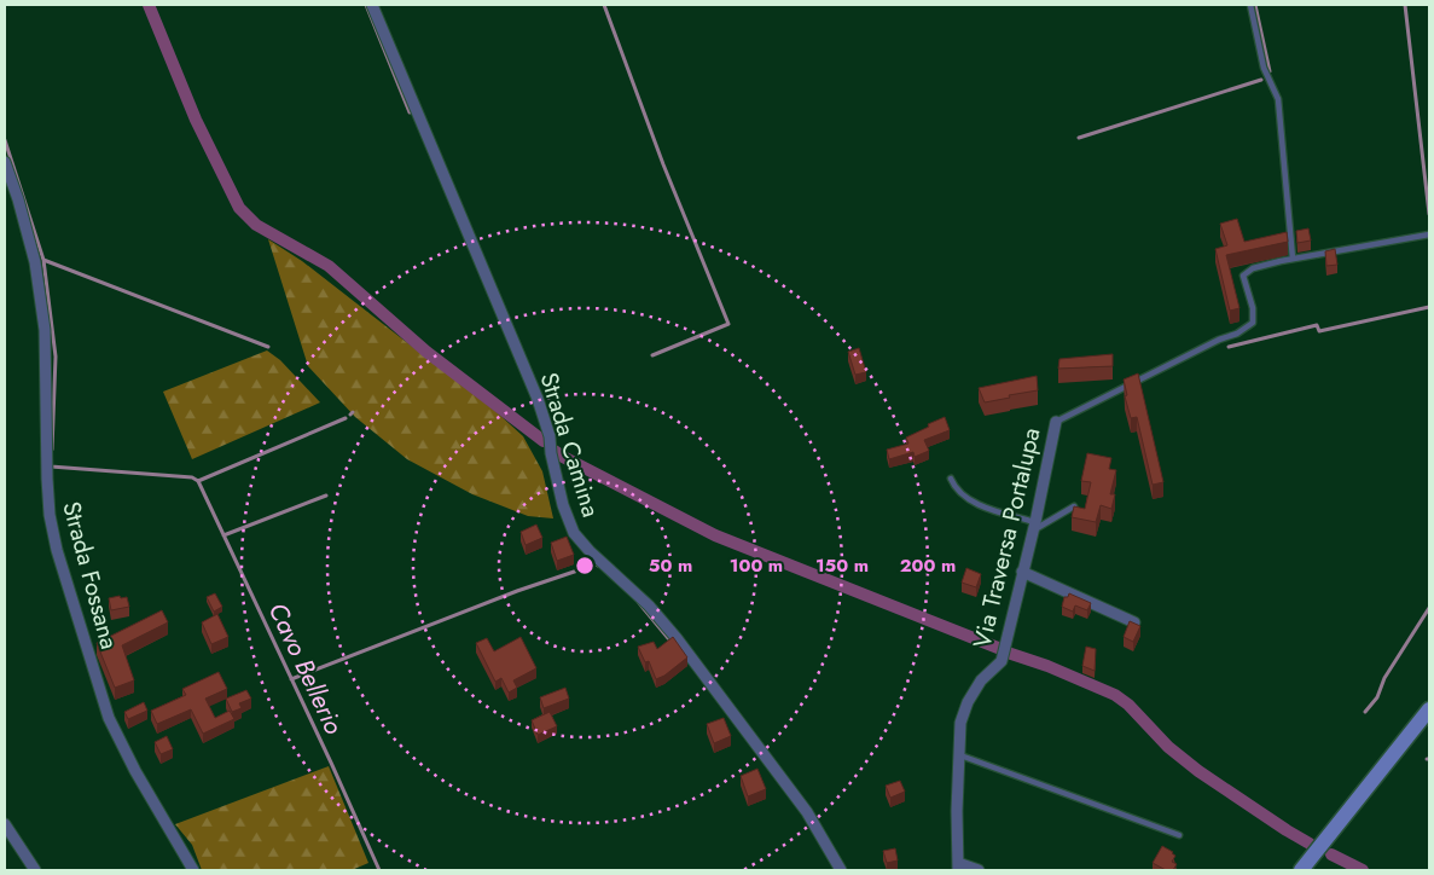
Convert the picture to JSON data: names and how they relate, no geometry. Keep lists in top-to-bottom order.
{
  "streets": {
    "street": ["Strada Camina", "Via Traversa Portalupa", "Strada Fossana"]
  },
  "water": ["Cavo Bellerio"],
  "rings": [
    "50 m",
    "100 m",
    "150 m",
    "200 m"
  ]
}
